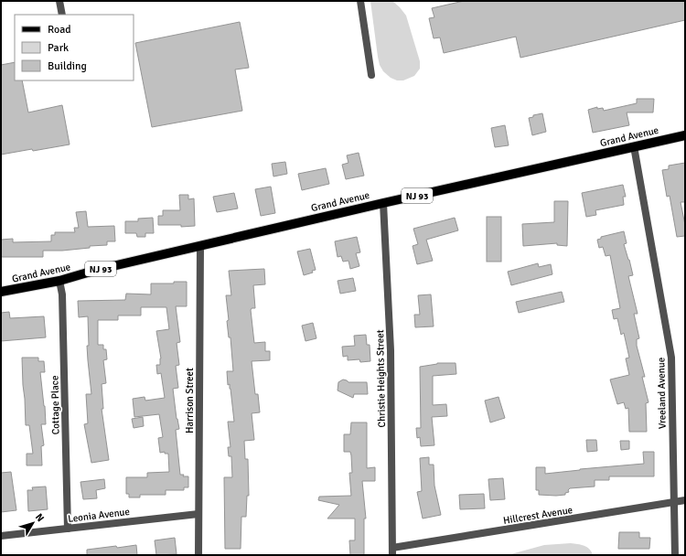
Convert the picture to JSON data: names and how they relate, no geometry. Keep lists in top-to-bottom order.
{
  "streets": {
    "main road": ["Grand Avenue", "NJ 93"],
    "street": [
      "Christie Heights Street",
      "Vreeland Avenue",
      "Harrison Street",
      "Cottage Place",
      "Leonia Avenue",
      "Hillcrest Avenue"
    ]
  },
  "crossings": [
    ["Grand Avenue", "Christie Heights Street"],
    ["Grand Avenue", "Vreeland Avenue"],
    ["Grand Avenue", "Harrison Street"],
    ["Grand Avenue", "Cottage Place"],
    ["Christie Heights Street", "Hillcrest Avenue"],
    ["Vreeland Avenue", "Hillcrest Avenue"],
    ["Harrison Street", "Leonia Avenue"],
    ["Cottage Place", "Leonia Avenue"]
  ],
  "legend": ["Road", "Park", "Building"],
  "north": "top right"
}
